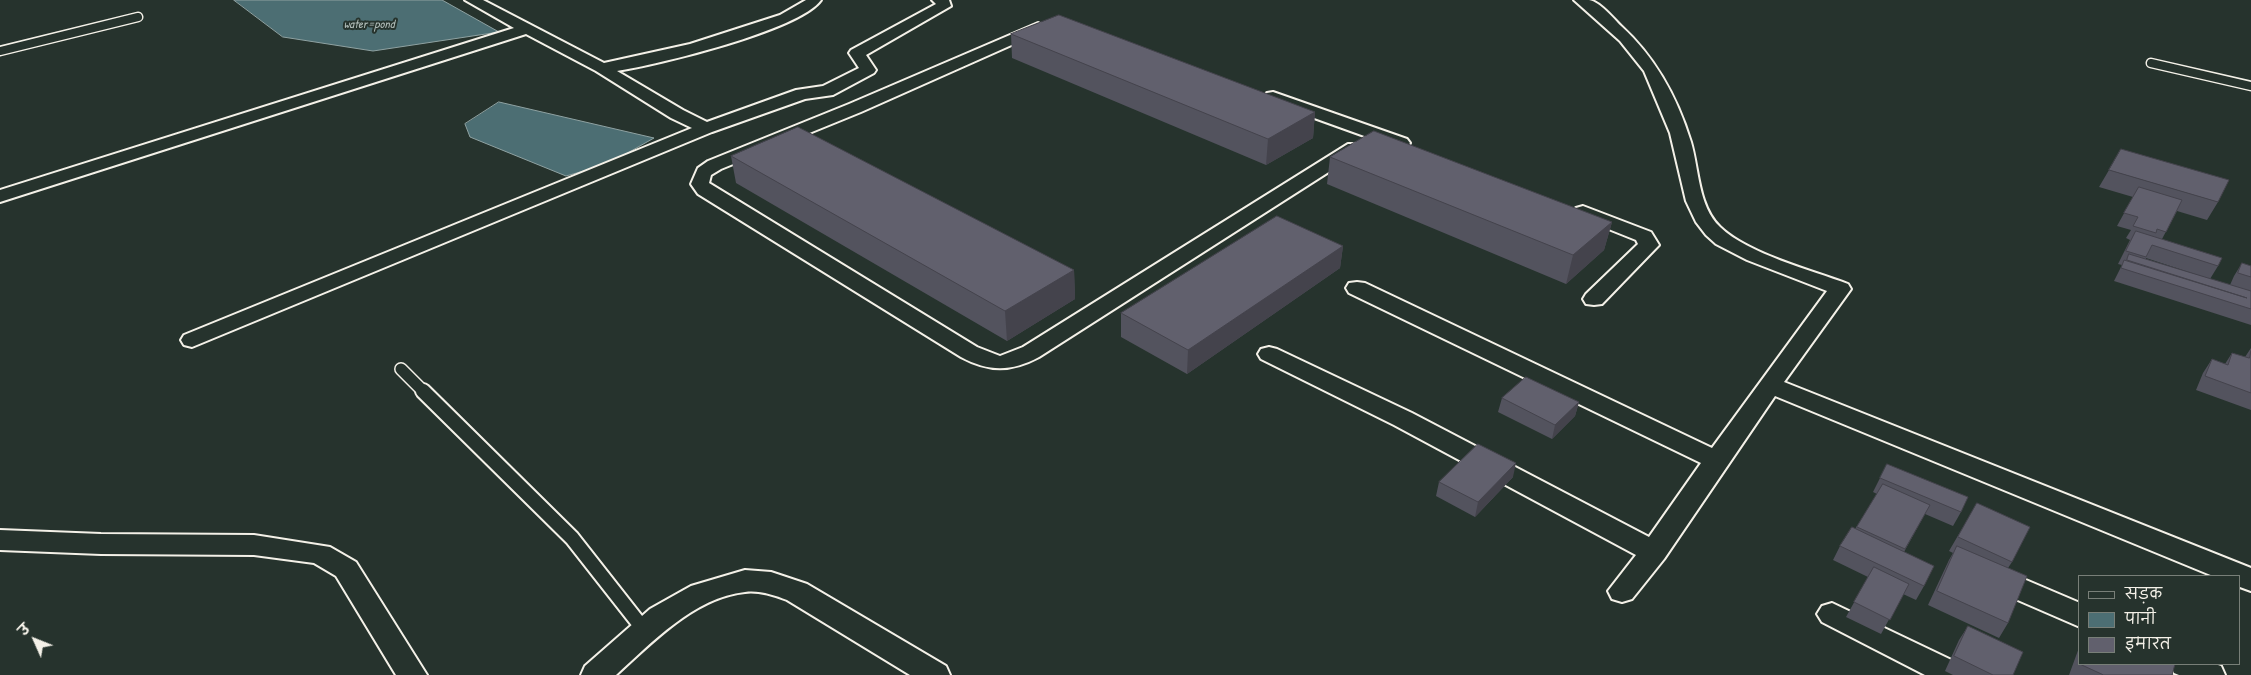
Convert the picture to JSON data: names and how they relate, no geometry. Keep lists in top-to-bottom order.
{
  "water": ["water=pond"],
  "legend": ["सड़क", "पानी", "इमारत"],
  "north": "top left"
}
